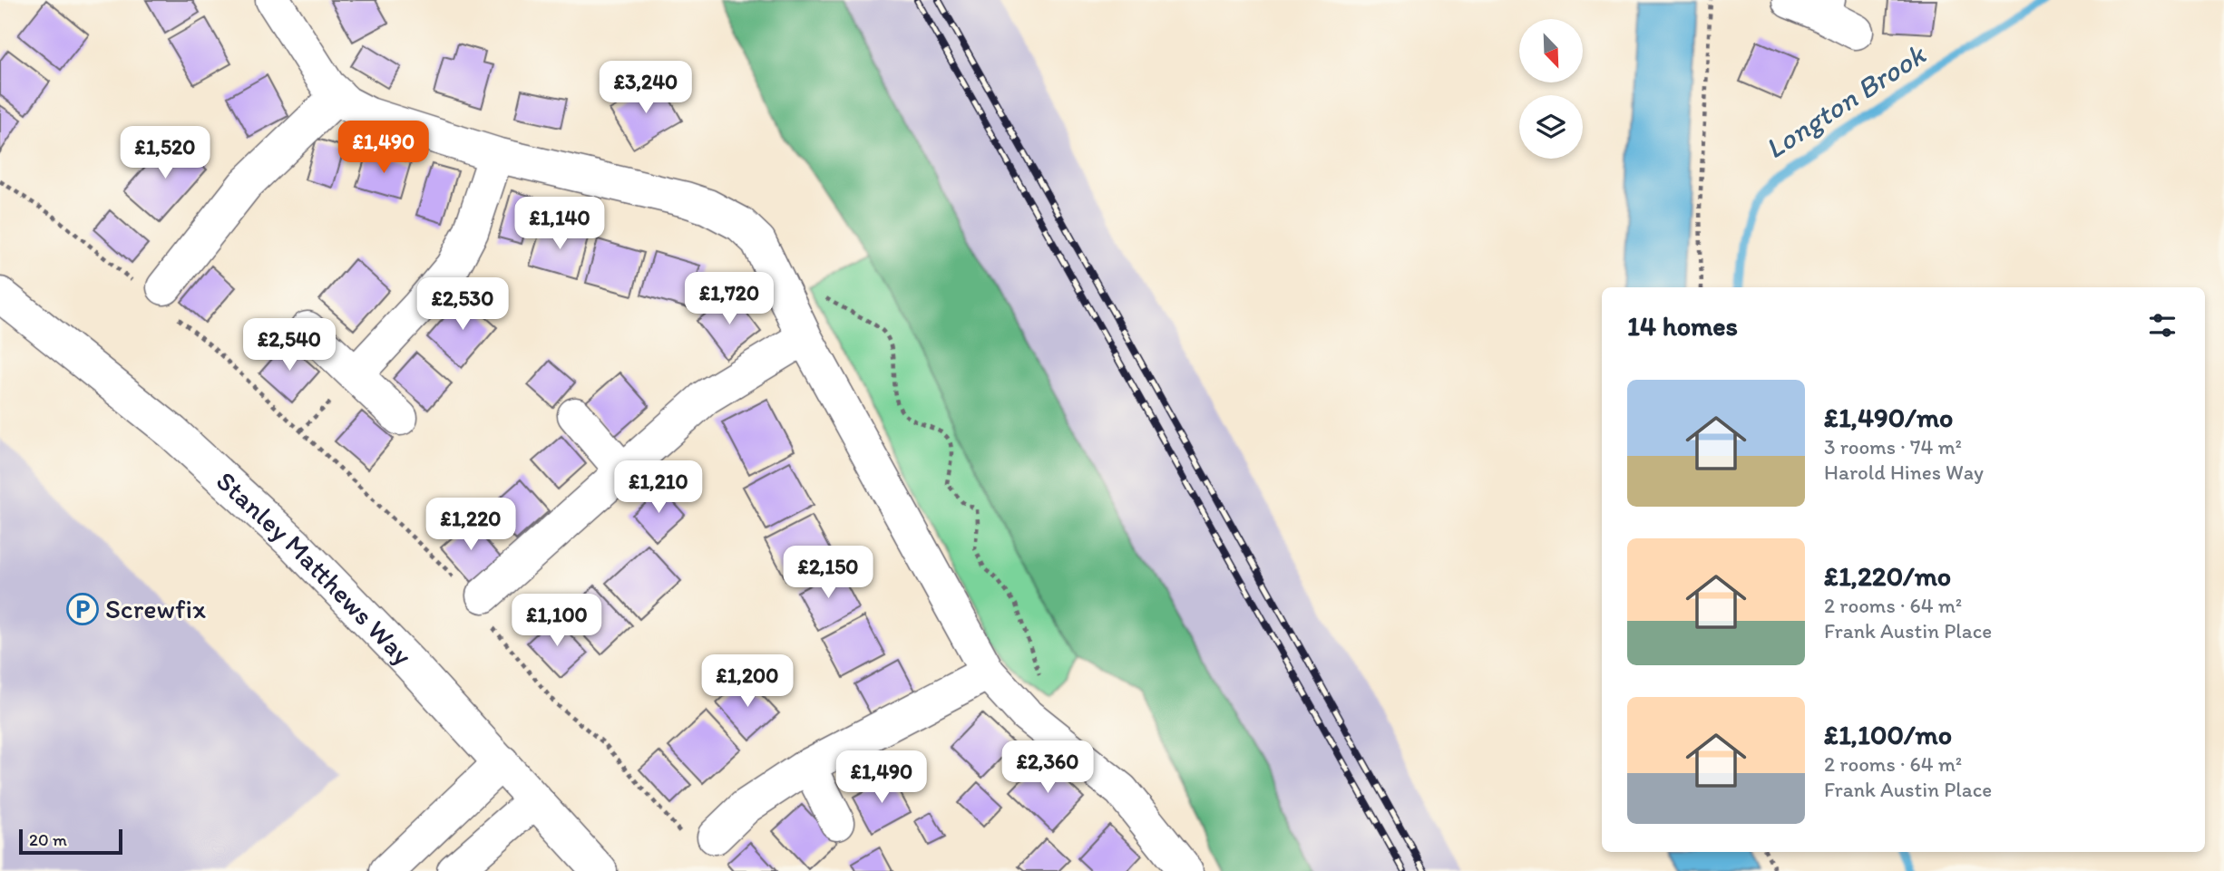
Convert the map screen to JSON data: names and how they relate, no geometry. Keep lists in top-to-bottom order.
{
  "streets": {
    "street": ["Stanley Matthews Way"]
  },
  "water": ["Longton Brook"],
  "places": {
    "parking": ["Screwfix"]
  },
  "scale_bar": "20 m",
  "north": "bottom right",
  "page": {
    "price": [
      "£3,240",
      "£1,490",
      "£1,520",
      "£1,140",
      "£1,720",
      "£2,530",
      "£2,540",
      "£1,210",
      "£1,220",
      "£2,150",
      "£1,100",
      "£1,200",
      "£2,360",
      "£1,490"
    ],
    "heading": "14 homes",
    "list": [
      {
        "name": "£1,490/mo",
        "note": "3 rooms · 74 m² · Harold Hines Way"
      },
      {
        "name": "£1,220/mo",
        "note": "2 rooms · 64 m² · Frank Austin Place"
      },
      {
        "name": "£1,100/mo",
        "note": "2 rooms · 64 m² · Frank Austin Place"
      }
    ],
    "scale": "20 m"
  }
}
